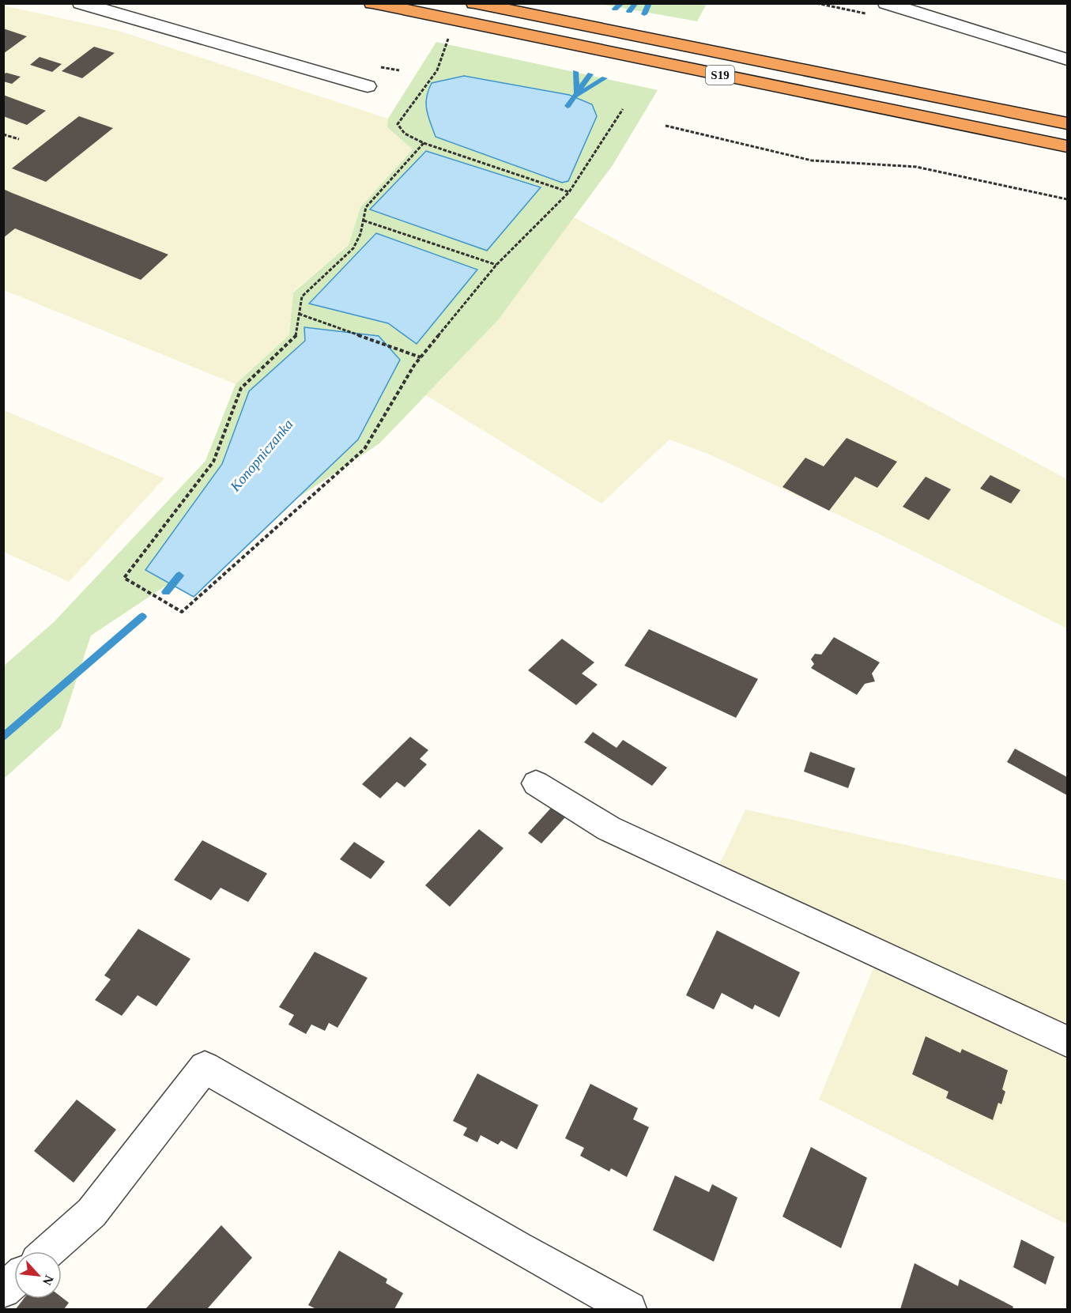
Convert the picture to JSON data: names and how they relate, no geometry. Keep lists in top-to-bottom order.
{
  "streets": {
    "highway": ["S19"]
  },
  "water": ["Konopniczanka"],
  "north": "bottom right"
}
